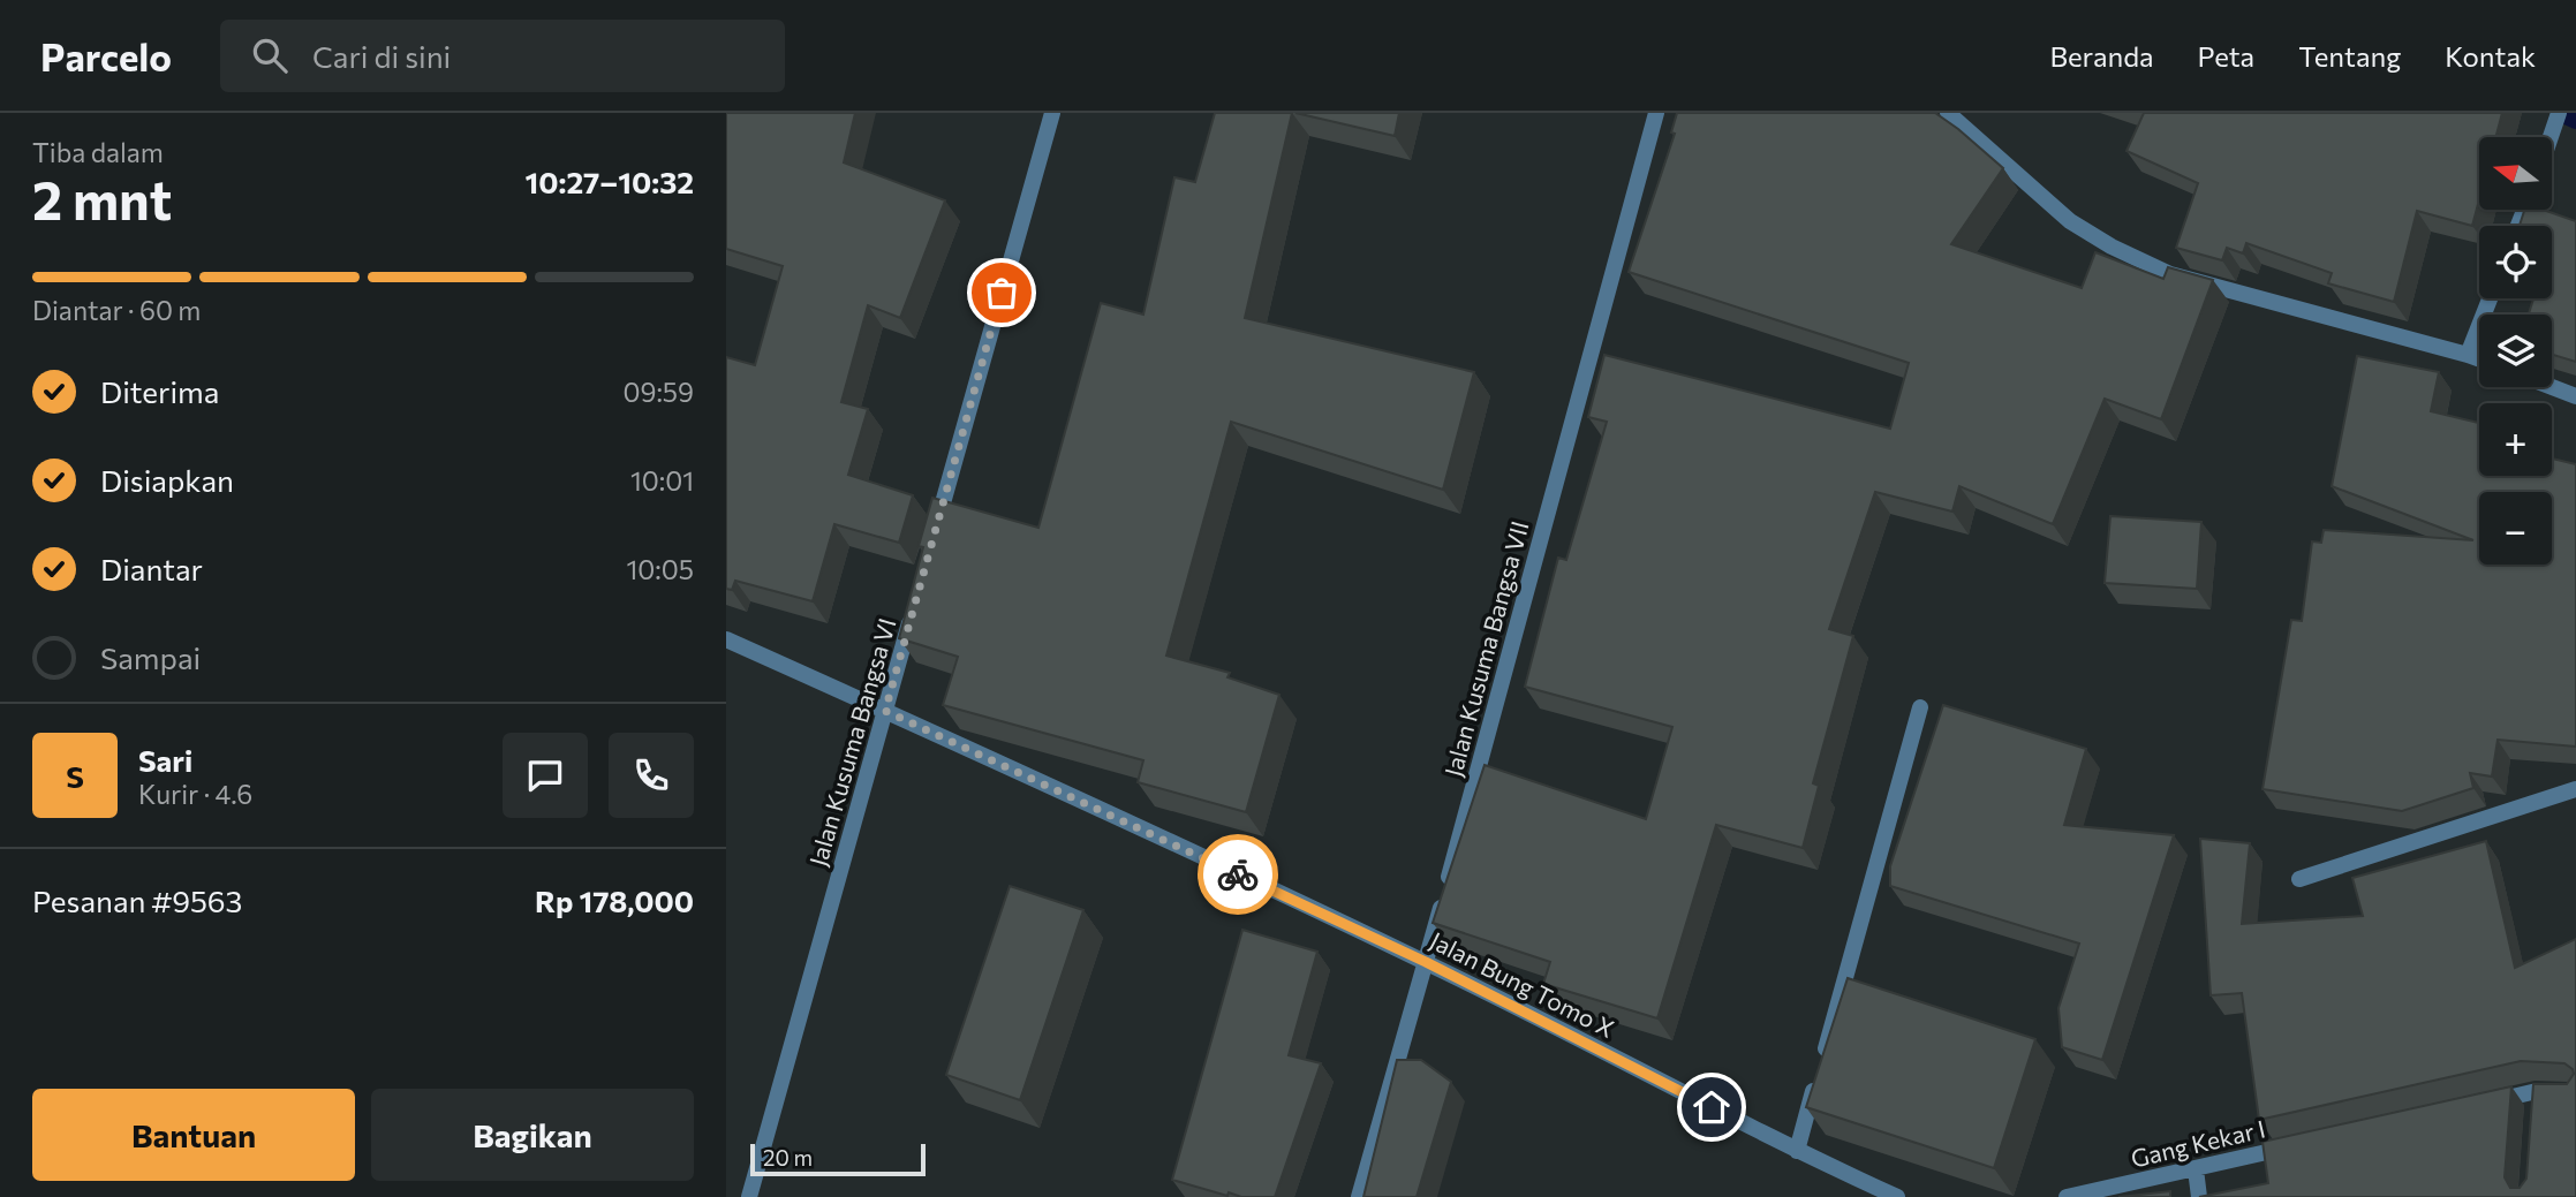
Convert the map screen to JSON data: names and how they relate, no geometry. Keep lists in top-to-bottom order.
{
  "streets": {
    "street": [
      "Jalan Kusuma Bangsa VII",
      "Jalan Kusuma Bangsa VI",
      "Jalan Bung Tomo X",
      "Gang Kekar I"
    ]
  },
  "crossings": [
    ["Jalan Kusuma Bangsa VII", "Jalan Bung Tomo X"],
    ["Jalan Kusuma Bangsa VI", "Jalan Bung Tomo X"]
  ],
  "scale_bar": "20 m",
  "north": "left",
  "page": {
    "header": "Parcelo",
    "search": "Cari di sini",
    "nav": [
      "Beranda",
      "Peta",
      "Tentang",
      "Kontak"
    ],
    "heading": ["2 mnt", "Tiba dalam", "10:27–10:32"],
    "panel": [
      "Sari",
      "Kurir · 4.6",
      "Pesanan #9563",
      "Rp 178,000"
    ],
    "map_buttons": ["+", "−"],
    "bar": "Diantar · 60 m",
    "list": [
      ["Diterima", "09:59"],
      ["Disiapkan", "10:01"],
      ["Diantar", "10:05"],
      "Sampai"
    ],
    "round": "S",
    "buttons": ["Bantuan", "Bagikan"],
    "scale": "20 m"
  }
}
